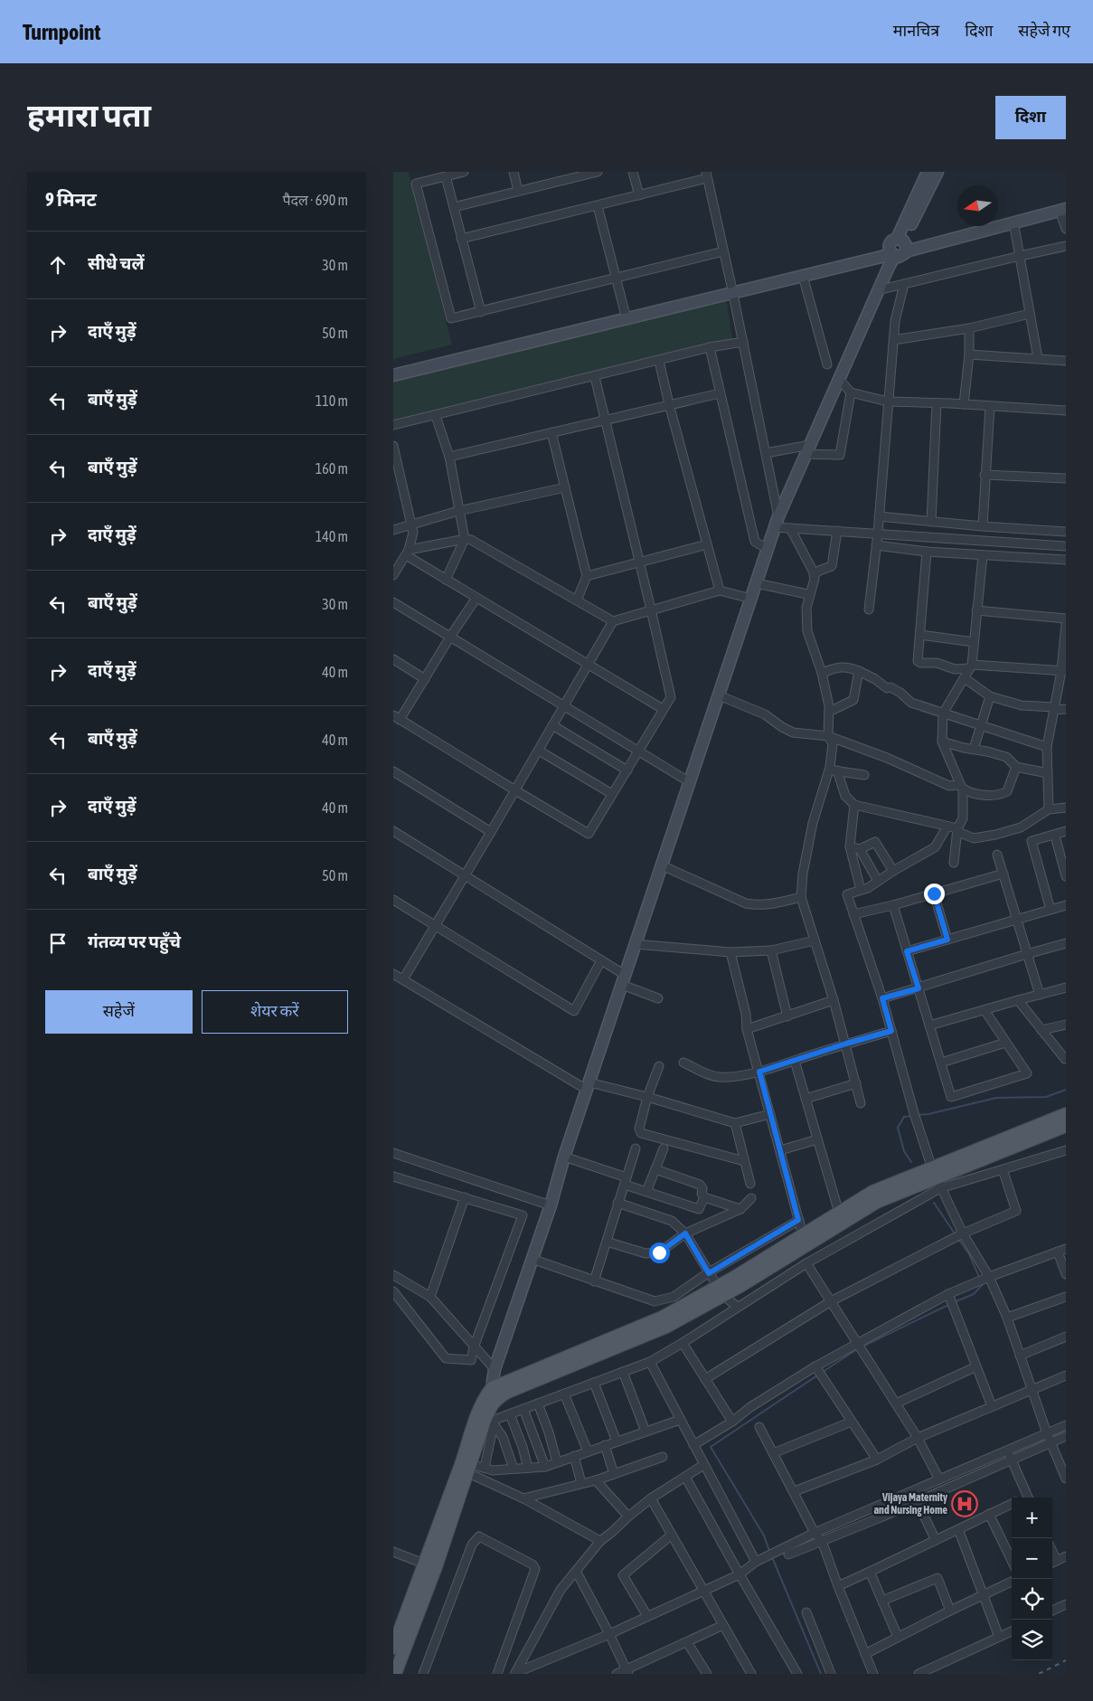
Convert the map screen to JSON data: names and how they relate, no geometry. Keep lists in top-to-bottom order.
{
  "places": {
    "hospital": ["Vijaya Maternity and Nursing Home"]
  },
  "north": "left",
  "page": {
    "header": "Turnpoint",
    "nav": ["मानचित्र", "दिशा", "सहेजे गए"],
    "buttons": [
      "दिशा",
      ["सहेजें", "शेयर करें"]
    ],
    "title": "हमारा पता",
    "heading": ["9 मिनट", "पैदल · 690 m"],
    "list": [
      ["सीधे चलें", "30 m"],
      ["दाएँ मुड़ें", "50 m"],
      ["बाएँ मुड़ें", "110 m"],
      ["बाएँ मुड़ें", "160 m"],
      ["दाएँ मुड़ें", "140 m"],
      ["बाएँ मुड़ें", "30 m"],
      ["दाएँ मुड़ें", "40 m"],
      ["बाएँ मुड़ें", "40 m"],
      ["दाएँ मुड़ें", "40 m"],
      ["बाएँ मुड़ें", "50 m"],
      "गंतव्य पर पहुँचे"
    ],
    "map_buttons": ["+", "−"]
  }
}
